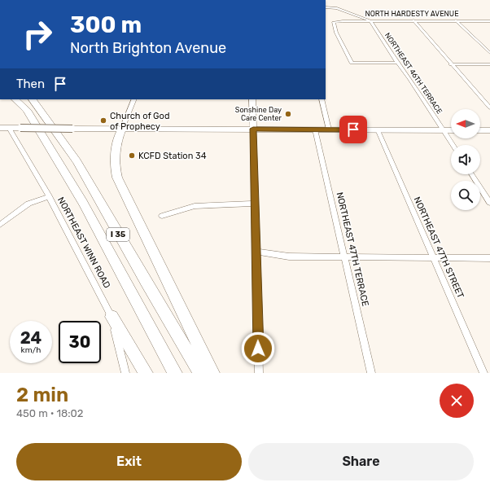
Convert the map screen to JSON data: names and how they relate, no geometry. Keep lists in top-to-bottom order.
{
  "streets": {
    "highway": ["I 35"],
    "street": [
      "NORTH HARDESTY AVENUE",
      "NORTHEAST 46TH TERRACE",
      "NORTHEAST WINN ROAD",
      "NORTHEAST 47TH STREET",
      "NORTHEAST 47TH TERRACE"
    ]
  },
  "crossings": [
    ["NORTH HARDESTY AVENUE", "NORTHEAST 46TH TERRACE"]
  ],
  "places": ["Sonshine Day Care Center", "Church of God of Prophecy", "KCFD Station 34"],
  "north": "left",
  "page": {
    "turn": ["300 m", "North Brighton Avenue"],
    "then": "Then",
    "speed": "24 km/h",
    "limit": "30",
    "heading": ["2 min", "450 m · 18:02"],
    "buttons": ["Exit", "Share"]
  }
}
